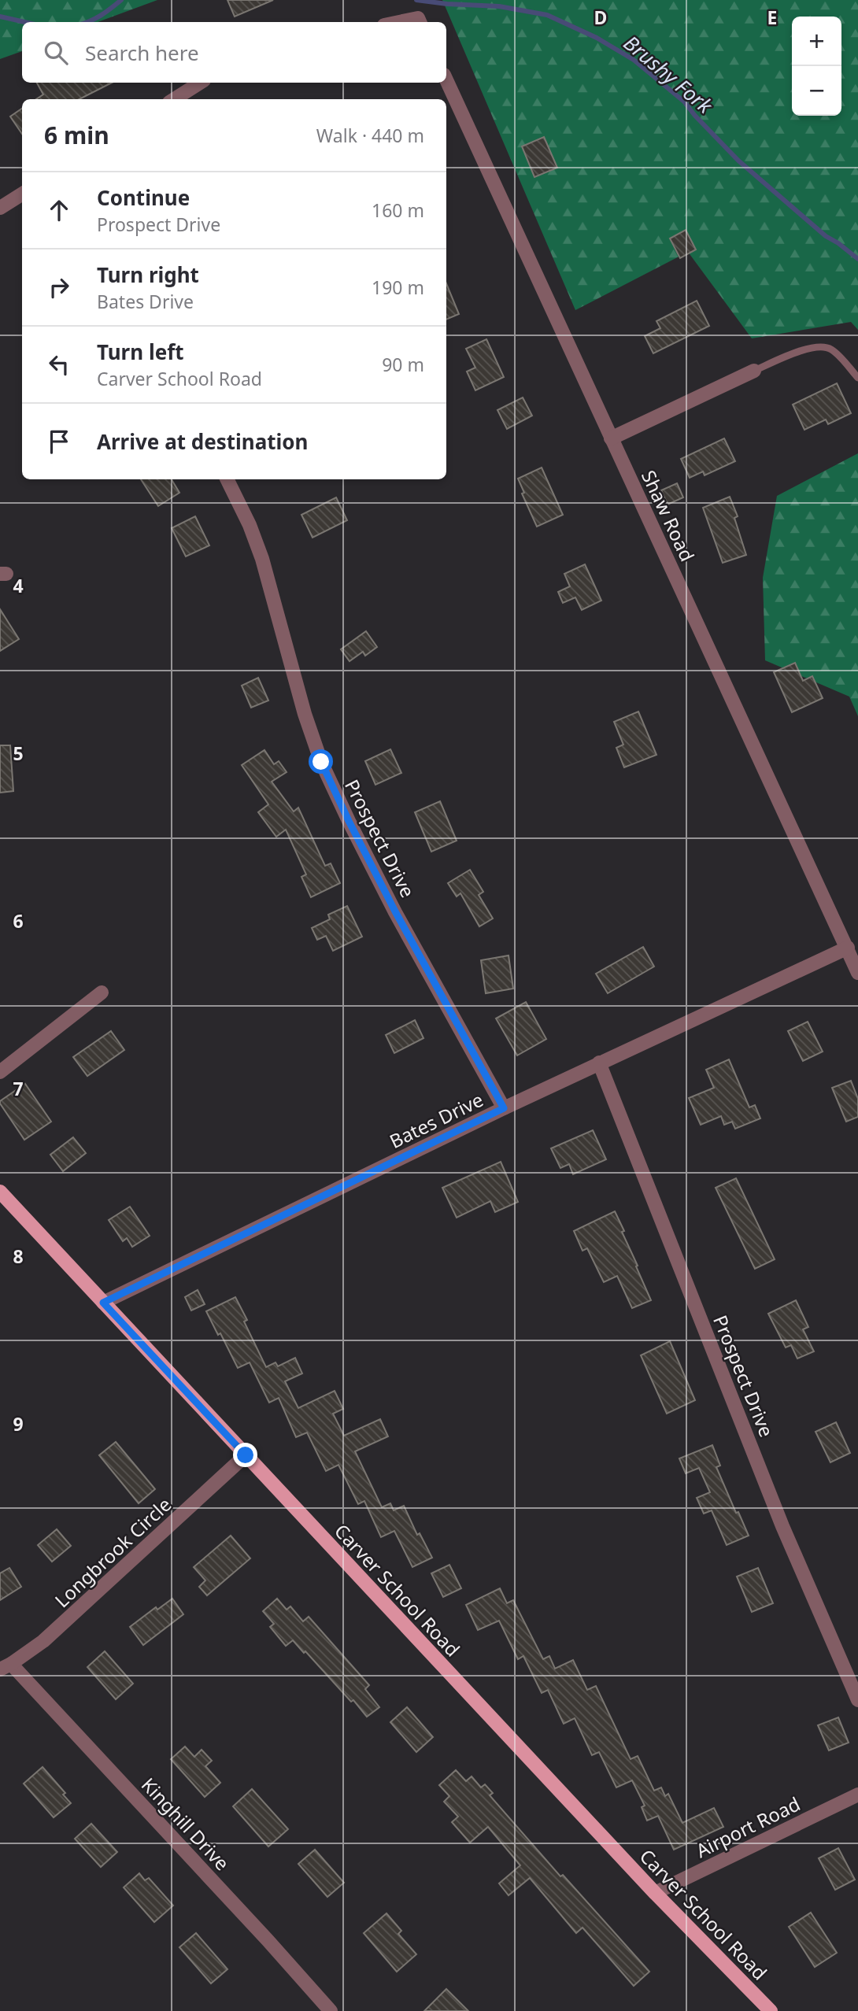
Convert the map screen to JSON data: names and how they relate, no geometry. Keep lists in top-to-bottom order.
{
  "streets": {
    "main road": ["Carver School Road"],
    "street": [
      "Shaw Road",
      "Prospect Drive",
      "Bates Drive",
      "Longbrook Circle",
      "Kinghill Drive",
      "Airport Road"
    ]
  },
  "crossings": [
    ["Shaw Road", "Bates Drive"],
    ["Prospect Drive", "Bates Drive"],
    ["Bates Drive", "Carver School Road"],
    ["Longbrook Circle", "Carver School Road"],
    ["Longbrook Circle", "Kinghill Drive"],
    ["Carver School Road", "Airport Road"]
  ],
  "water": ["Brushy Fork"],
  "page": {
    "map_buttons": ["+", "−"],
    "search": "Search here",
    "heading": ["6 min", "Walk · 440 m"],
    "list": [
      ["Continue", "Prospect Drive", "160 m"],
      ["Turn right", "Bates Drive", "190 m"],
      ["Turn left", "Carver School Road", "90 m"],
      "Arrive at destination"
    ]
  },
  "grid": {
    "columns": ["D", "E"],
    "rows": [
      "4",
      "5",
      "6",
      "7",
      "8",
      "9"
    ]
  }
}
